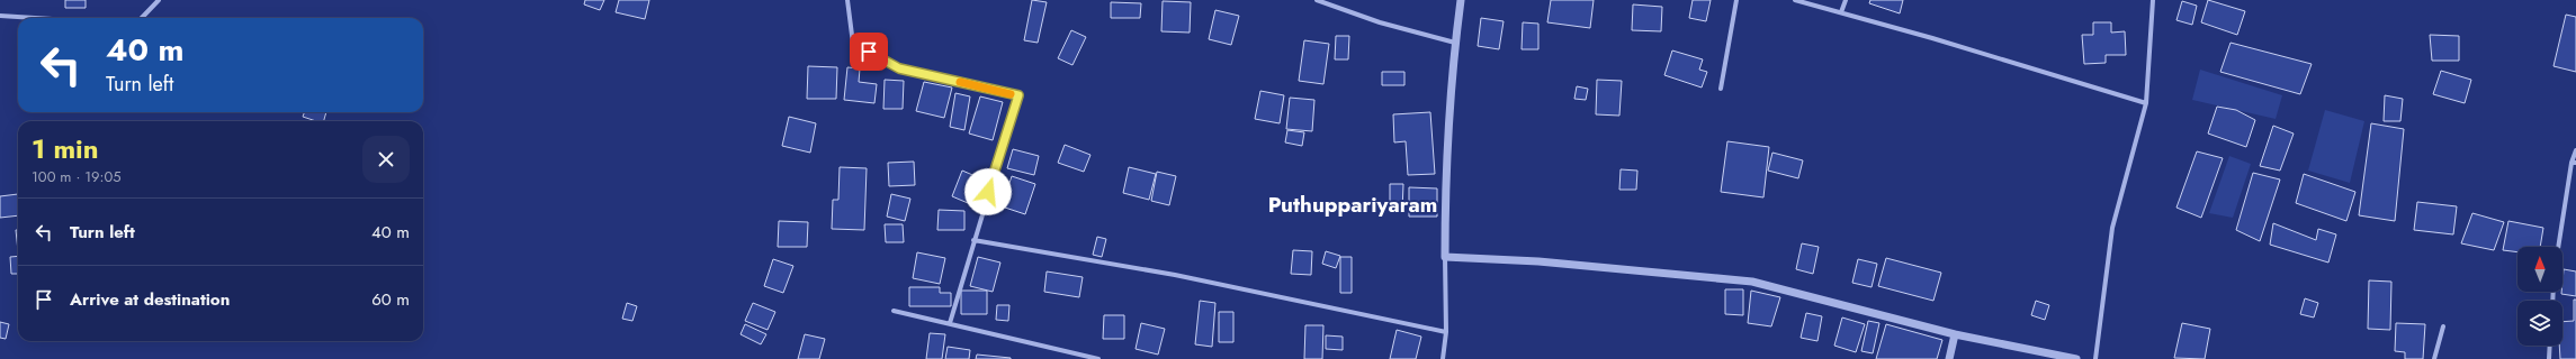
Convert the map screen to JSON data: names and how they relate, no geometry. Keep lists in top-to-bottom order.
{
  "districts": ["Puthuppariyaram"],
  "north": "top",
  "page": {
    "turn": ["40 m", "Turn left"],
    "heading": ["1 min", "100 m · 19:05"],
    "list": [
      {
        "name": "Turn left",
        "value": "40 m"
      },
      {
        "name": "Arrive at destination",
        "value": "60 m"
      }
    ]
  }
}
